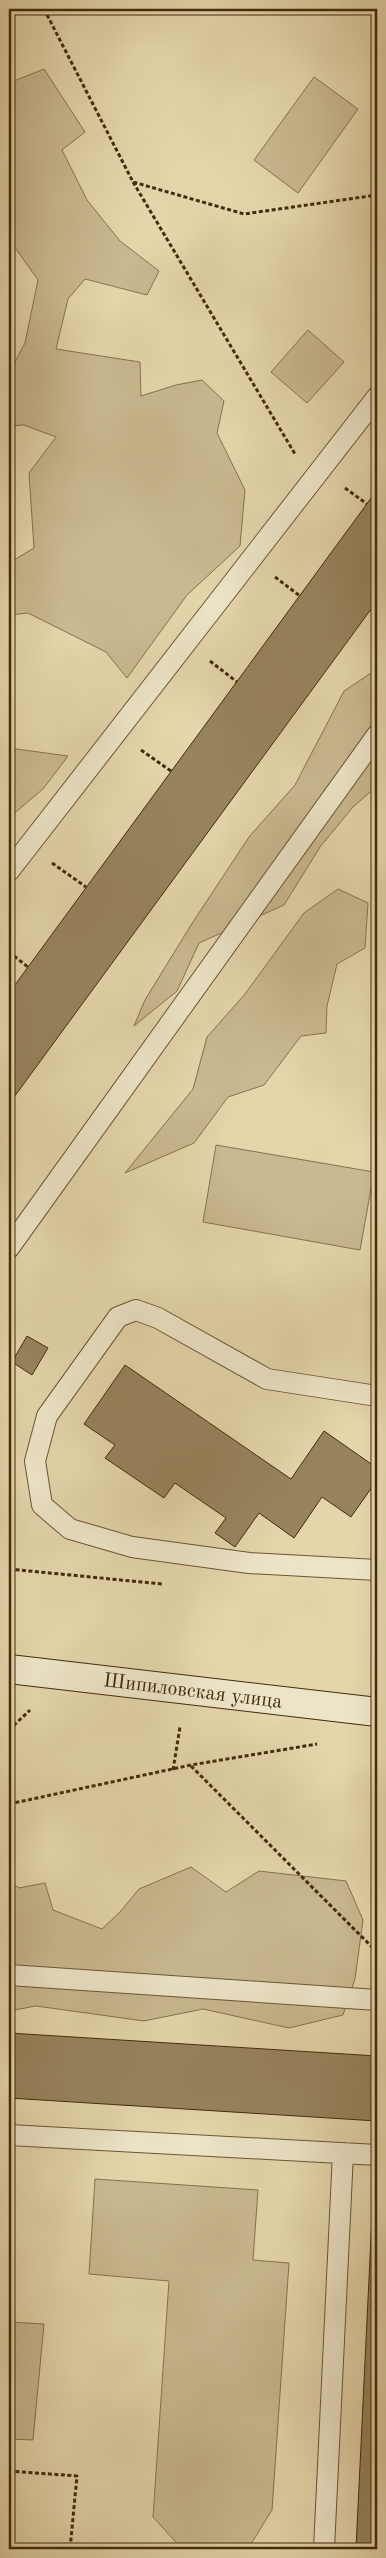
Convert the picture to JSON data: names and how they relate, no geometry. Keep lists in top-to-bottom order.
{
  "streets": {
    "main road": ["Шипиловская улица"]
  }
}
